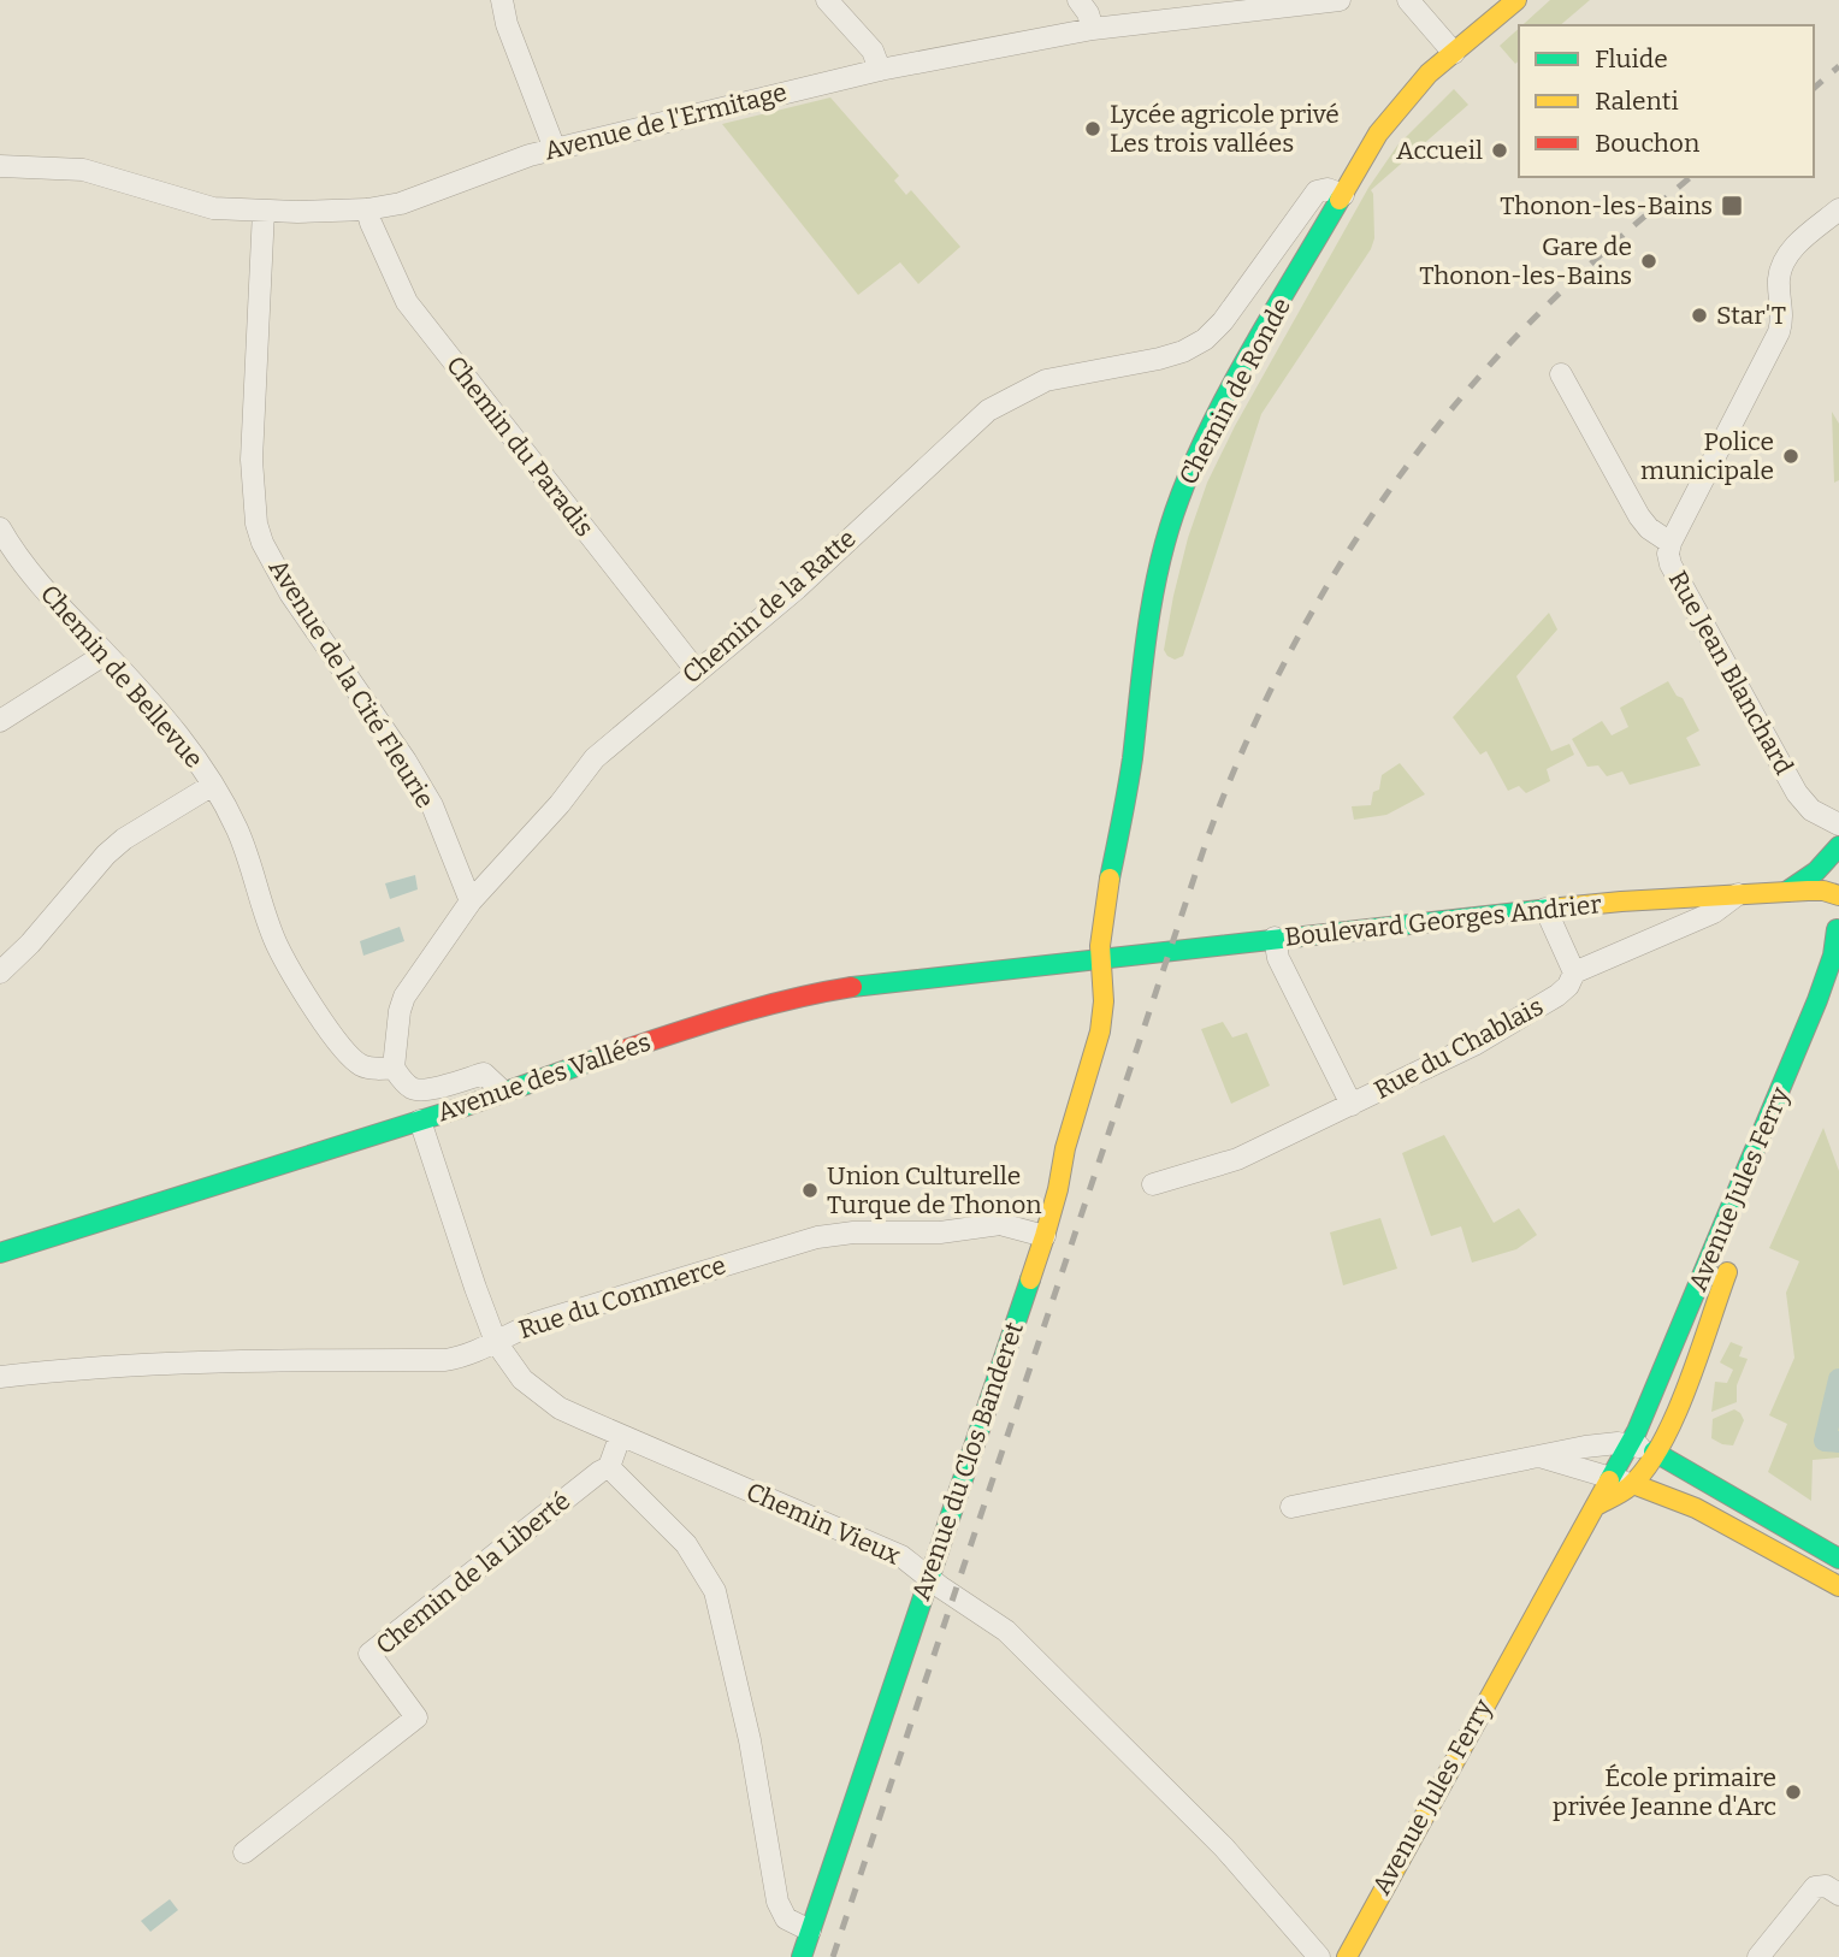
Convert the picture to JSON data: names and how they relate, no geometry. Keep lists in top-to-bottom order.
{
  "streets": {
    "main road": [
      "Chemin de Ronde",
      "Boulevard Georges Andrier",
      "Avenue des Vallées",
      "Avenue Jules Ferry",
      "Avenue du Clos Banderet"
    ],
    "street": [
      "Avenue de l'Ermitage",
      "Chemin du Paradis",
      "Chemin de la Ratte",
      "Rue Jean Blanchard",
      "Chemin de Bellevue",
      "Avenue de la Cité Fleurie",
      "Rue du Chablais",
      "Rue du Commerce",
      "Chemin Vieux",
      "Chemin de la Liberté"
    ]
  },
  "crossings": [
    ["Avenue de l'Ermitage", "Chemin du Paradis"],
    ["Avenue de l'Ermitage", "Avenue de la Cité Fleurie"],
    ["Chemin de Ronde", "Chemin de la Ratte"],
    ["Chemin de Ronde", "Boulevard Georges Andrier"],
    ["Chemin de Ronde", "Avenue des Vallées"],
    ["Chemin de Ronde", "Avenue du Clos Banderet"],
    ["Chemin du Paradis", "Chemin de la Ratte"],
    ["Chemin de la Ratte", "Chemin de Bellevue"],
    ["Chemin de la Ratte", "Avenue de la Cité Fleurie"],
    ["Boulevard Georges Andrier", "Rue du Chablais"],
    ["Boulevard Georges Andrier", "Avenue des Vallées"],
    ["Boulevard Georges Andrier", "Avenue Jules Ferry"],
    ["Boulevard Georges Andrier", "Avenue du Clos Banderet"],
    ["Avenue des Vallées", "Avenue du Clos Banderet"],
    ["Avenue des Vallées", "Chemin Vieux"],
    ["Rue du Commerce", "Avenue du Clos Banderet"],
    ["Rue du Commerce", "Chemin Vieux"],
    ["Avenue du Clos Banderet", "Chemin Vieux"]
  ],
  "places": {
    "other": [
      "Lycée agricole privé Les trois vallées",
      "Accueil",
      "Gare de Thonon-les-Bains",
      "Star'T",
      "Police municipale",
      "Union Culturelle Turque de Thonon",
      "École primaire privée Jeanne d'Arc"
    ],
    "transit": ["Thonon-les-Bains"]
  },
  "legend": ["Fluide", "Ralenti", "Bouchon"]
}
